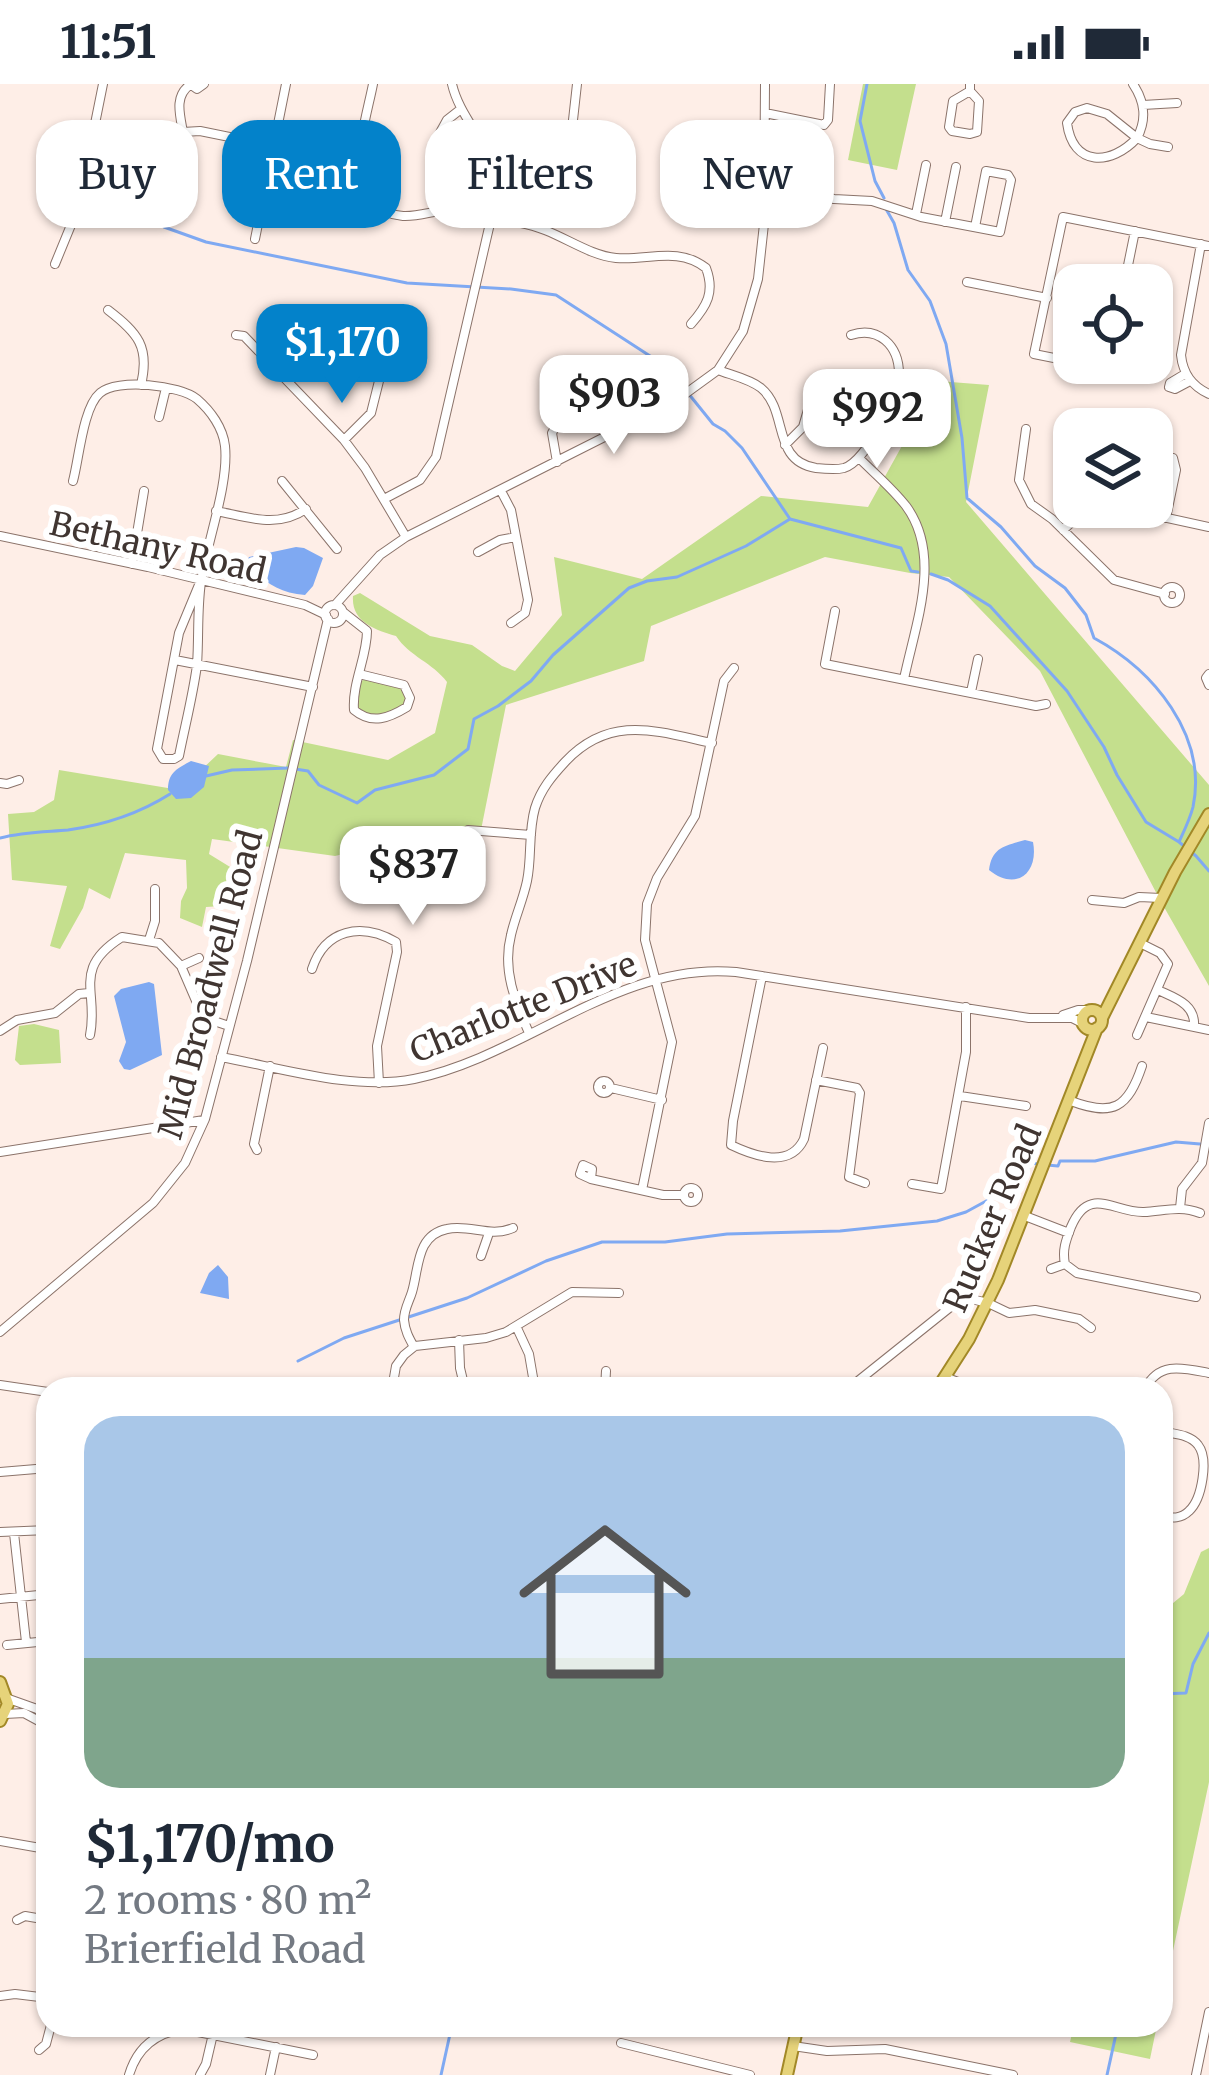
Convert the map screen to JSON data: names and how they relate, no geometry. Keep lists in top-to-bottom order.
{
  "streets": {
    "main road": ["Rucker Road"],
    "street": ["Bethany Road", "Mid Broadwell Road", "Charlotte Drive"]
  },
  "crossings": [
    ["Bethany Road", "Mid Broadwell Road"],
    ["Mid Broadwell Road", "Charlotte Drive"],
    ["Charlotte Drive", "Rucker Road"]
  ],
  "page": {
    "status": "11:51",
    "chip": [
      "Buy",
      "Rent",
      "Filters",
      "New"
    ],
    "price": [
      "$1,170",
      "$903",
      "$992",
      "$837"
    ],
    "list": [
      {
        "name": "$1,170/mo",
        "note": "2 rooms · 80 m² · Brierfield Road"
      }
    ]
  }
}
